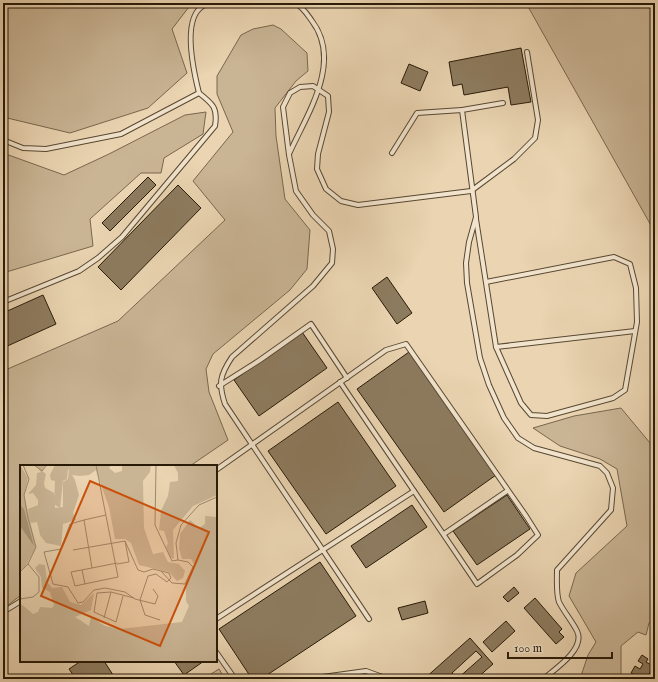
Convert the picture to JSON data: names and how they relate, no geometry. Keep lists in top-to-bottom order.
{
  "scale_bar": "100 m"
}
